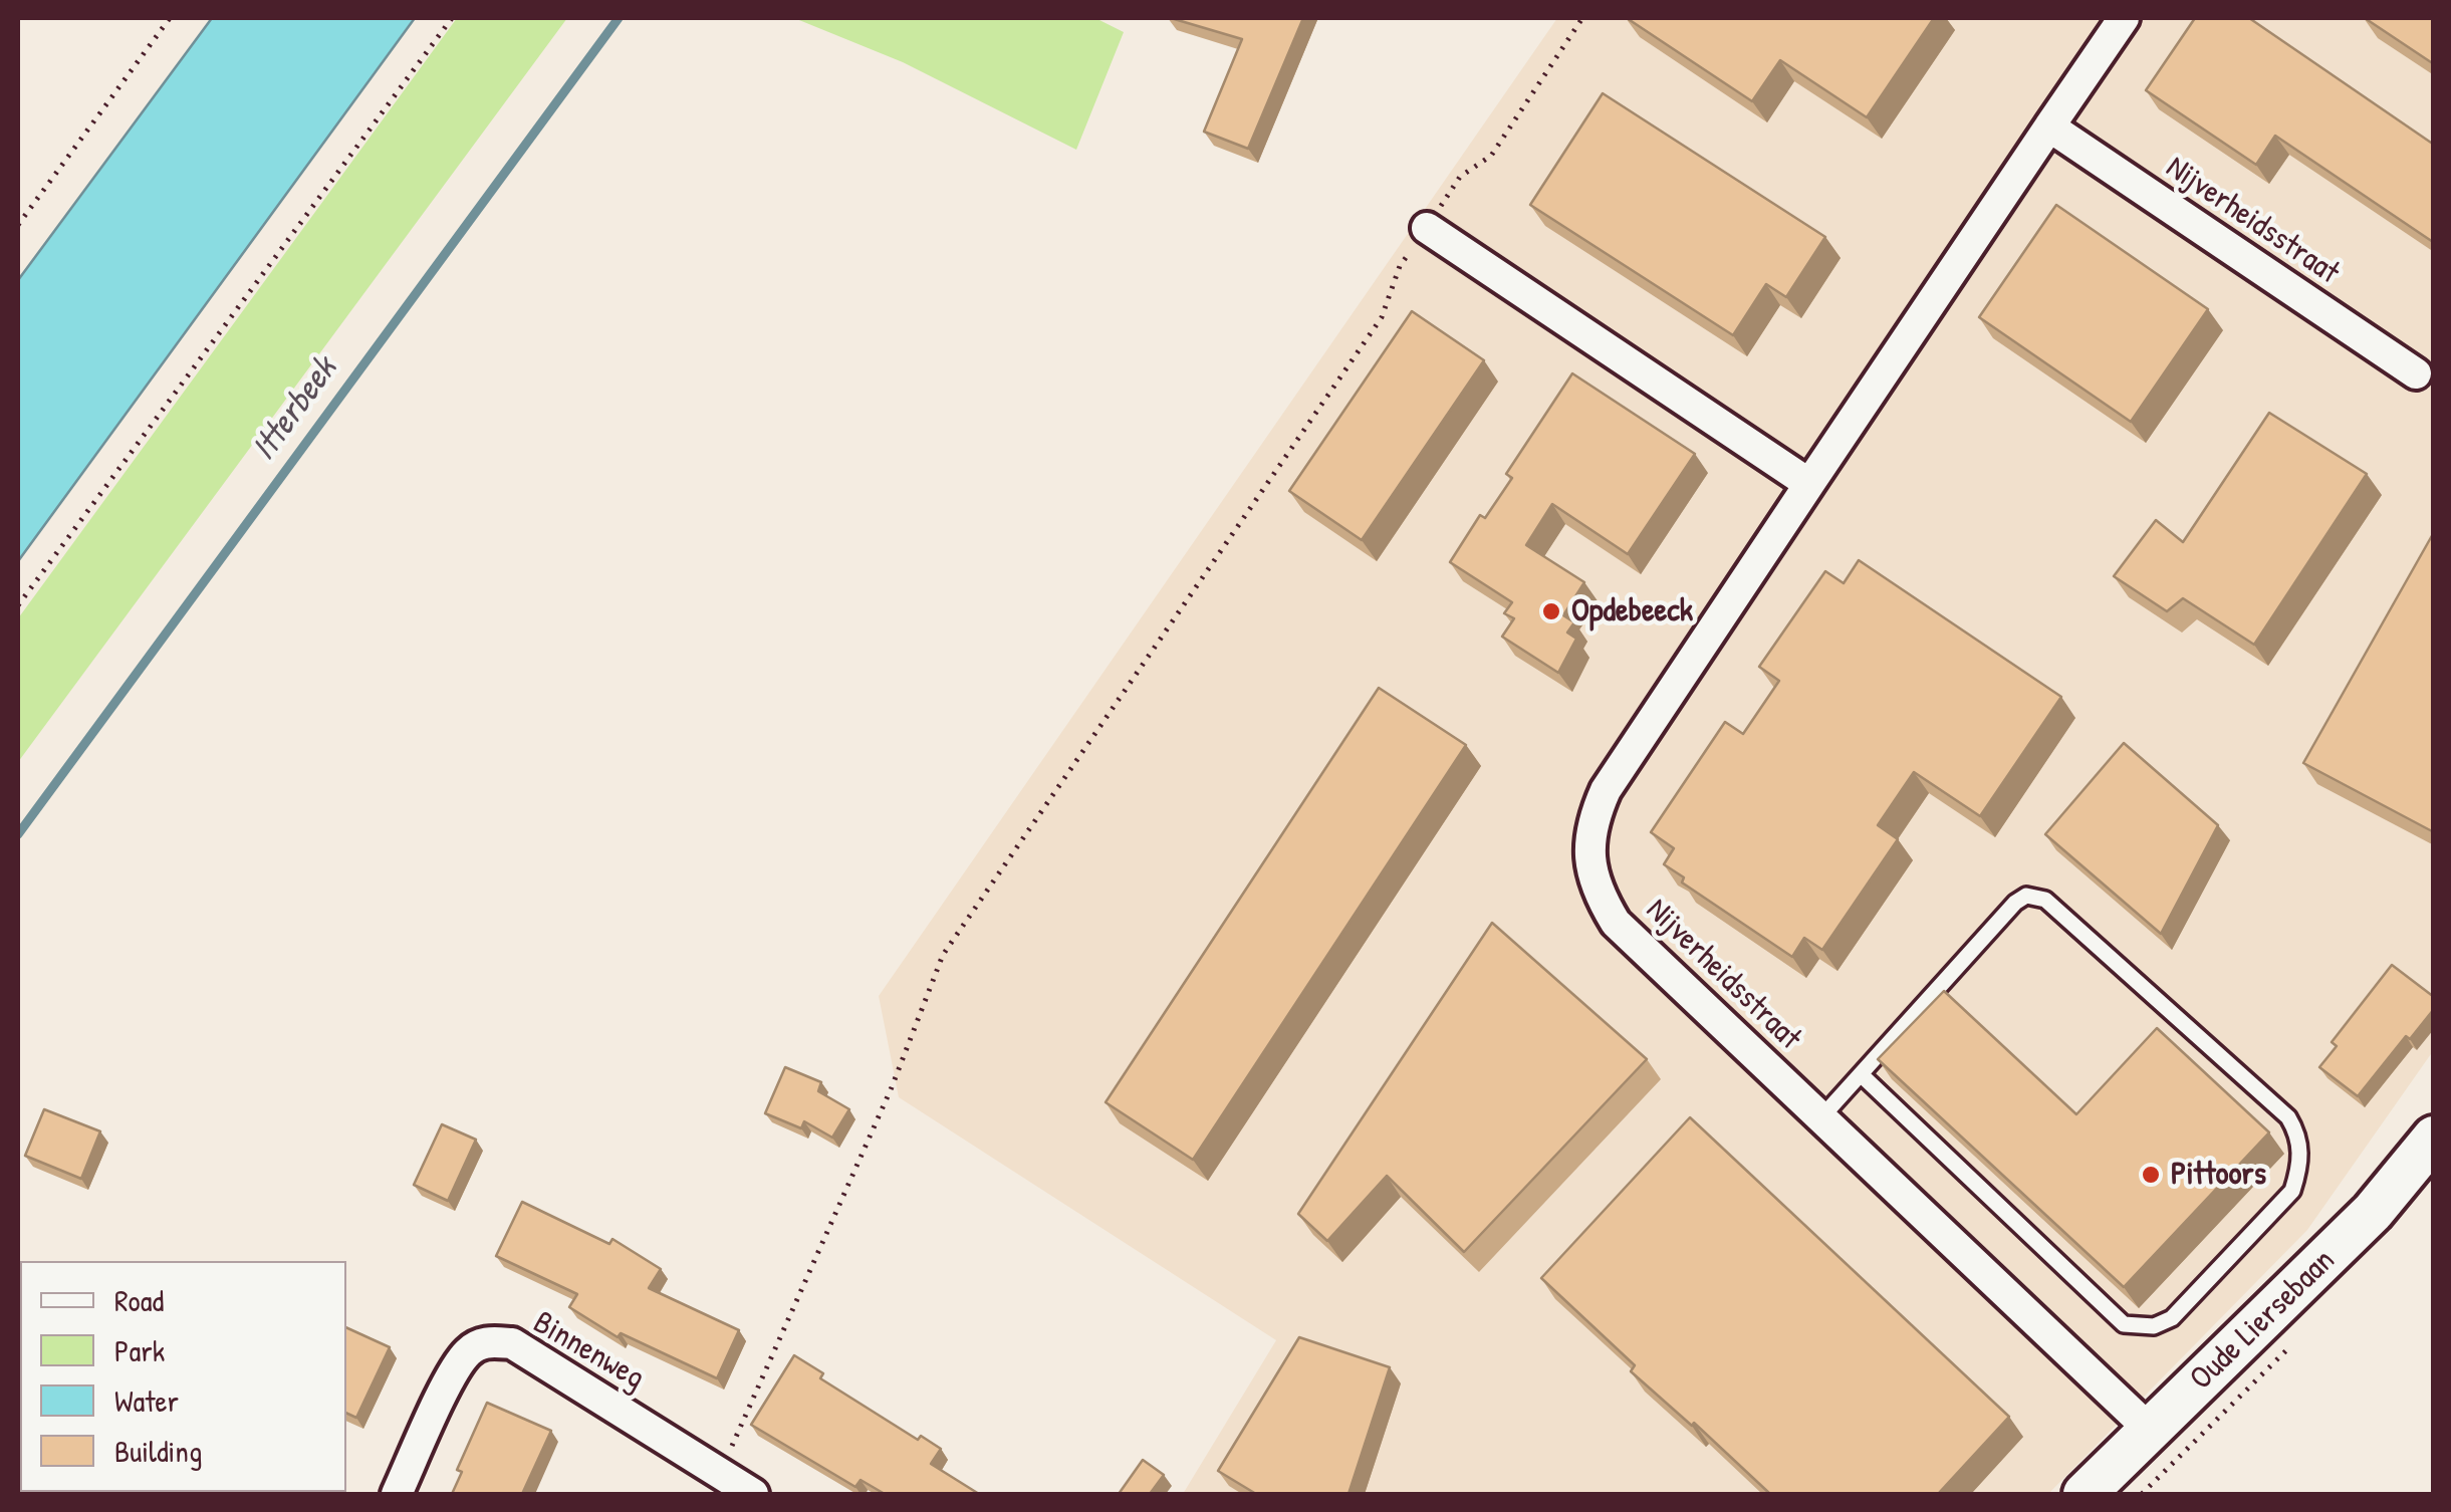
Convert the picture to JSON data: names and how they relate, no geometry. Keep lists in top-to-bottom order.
{
  "streets": {
    "main road": ["Oude Liersebaan"],
    "street": ["Nijverheidsstraat", "Binnenweg"]
  },
  "crossings": [
    ["Nijverheidsstraat", "Oude Liersebaan"]
  ],
  "water": ["Itterbeek"],
  "places": ["Opdebeeck", "Pittoors"],
  "legend": [
    "Road",
    "Park",
    "Water",
    "Building"
  ]
}
